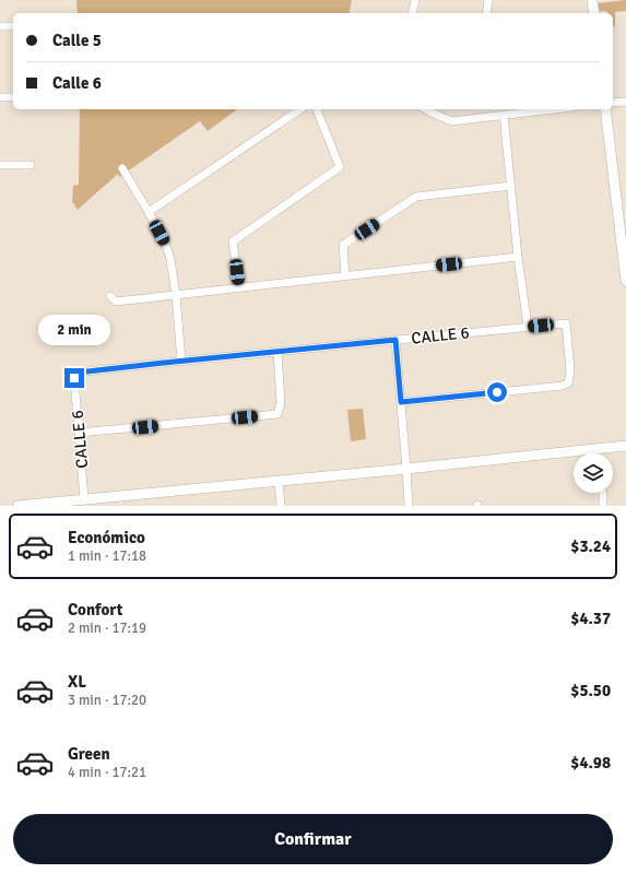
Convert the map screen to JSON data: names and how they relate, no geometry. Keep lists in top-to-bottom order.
{
  "streets": {
    "street": ["CALLE 6"]
  },
  "page": {
    "banner": ["Calle 5", "Calle 6"],
    "bubble": "2 min",
    "list": [
      {
        "name": "Económico",
        "note": "1 min · 17:18",
        "value": "$3.24"
      },
      {
        "name": "Confort",
        "note": "2 min · 17:19",
        "value": "$4.37"
      },
      {
        "name": "XL",
        "note": "3 min · 17:20",
        "value": "$5.50"
      },
      {
        "name": "Green",
        "note": "4 min · 17:21",
        "value": "$4.98"
      }
    ],
    "buttons": "Confirmar"
  }
}
